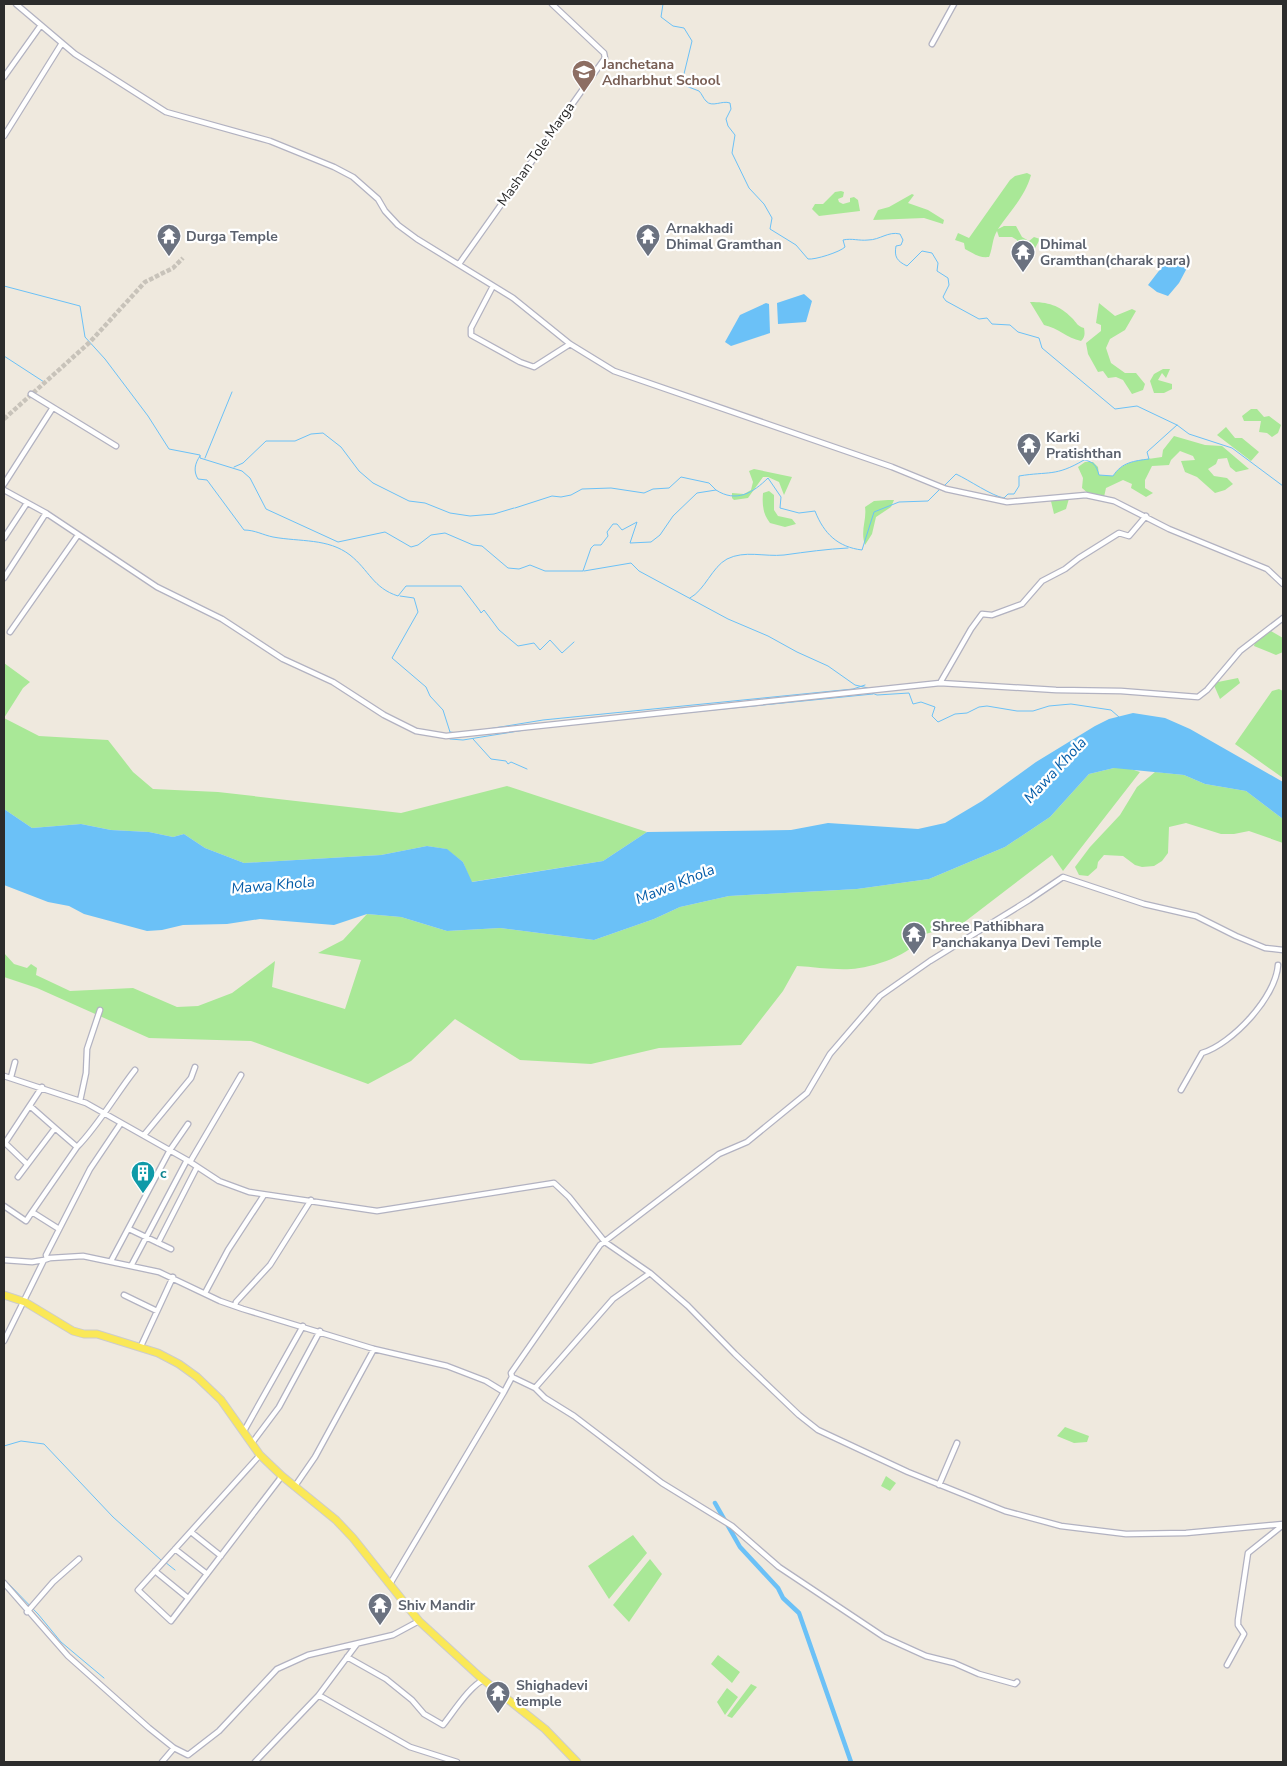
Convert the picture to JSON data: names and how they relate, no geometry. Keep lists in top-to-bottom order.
{
  "streets": {
    "street": ["Mashan Tole Marga"]
  },
  "water": ["Mawa Khola"],
  "places": {
    "school or university": ["Janchetana Adharbhut School"],
    "temple": [
      "Durga Temple",
      "Arnakhadi Dhimal Gramthan",
      "Dhimal Gramthan(charak para)",
      "Karki Pratishthan",
      "Shree Pathibhara Panchakanya Devi Temple",
      "Shiv Mandir",
      "Shighadevi temple"
    ],
    "building": ["c"]
  }
}
